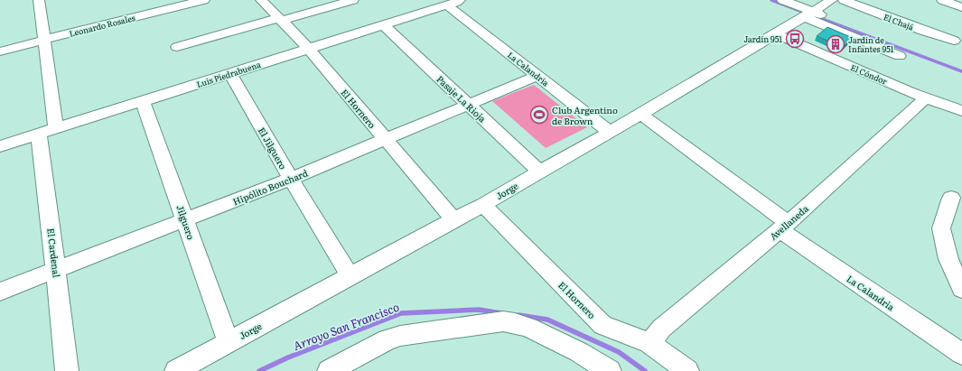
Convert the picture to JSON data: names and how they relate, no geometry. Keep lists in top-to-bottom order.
{
  "streets": {
    "street": [
      "El Chajá",
      "Leonardo Rosales",
      "La Calandria",
      "Luis Piedrabuena",
      "El Cóndor",
      "Pasaje La Rioja",
      "El Hornero",
      "El Jilguero",
      "Hipólito Bouchard",
      "Jorge",
      "Jilguero",
      "Avellaneda",
      "El Cardenal"
    ]
  },
  "crossings": [
    ["Leonardo Rosales", "El Cardenal"],
    ["La Calandria", "Luis Piedrabuena"],
    ["La Calandria", "Hipólito Bouchard"],
    ["La Calandria", "Jorge"],
    ["La Calandria", "Avellaneda"],
    ["Luis Piedrabuena", "Pasaje La Rioja"],
    ["Luis Piedrabuena", "El Hornero"],
    ["Luis Piedrabuena", "El Jilguero"],
    ["Luis Piedrabuena", "Jilguero"],
    ["Luis Piedrabuena", "El Cardenal"],
    ["El Cóndor", "Jorge"],
    ["El Cóndor", "Avellaneda"],
    ["Pasaje La Rioja", "Hipólito Bouchard"],
    ["Pasaje La Rioja", "Jorge"],
    ["El Hornero", "Hipólito Bouchard"],
    ["El Hornero", "Jorge"],
    ["El Hornero", "Avellaneda"],
    ["El Jilguero", "Hipólito Bouchard"],
    ["El Jilguero", "Jorge"],
    ["Hipólito Bouchard", "Jilguero"],
    ["Hipólito Bouchard", "El Cardenal"],
    ["Jorge", "Jilguero"]
  ],
  "water": ["Arroyo San Francisco"],
  "places": {
    "bus stop": ["Jardín 951"],
    "building": ["Jardín de Infantes 951"],
    "sports": ["Club Argentino de Brown"]
  }
}
